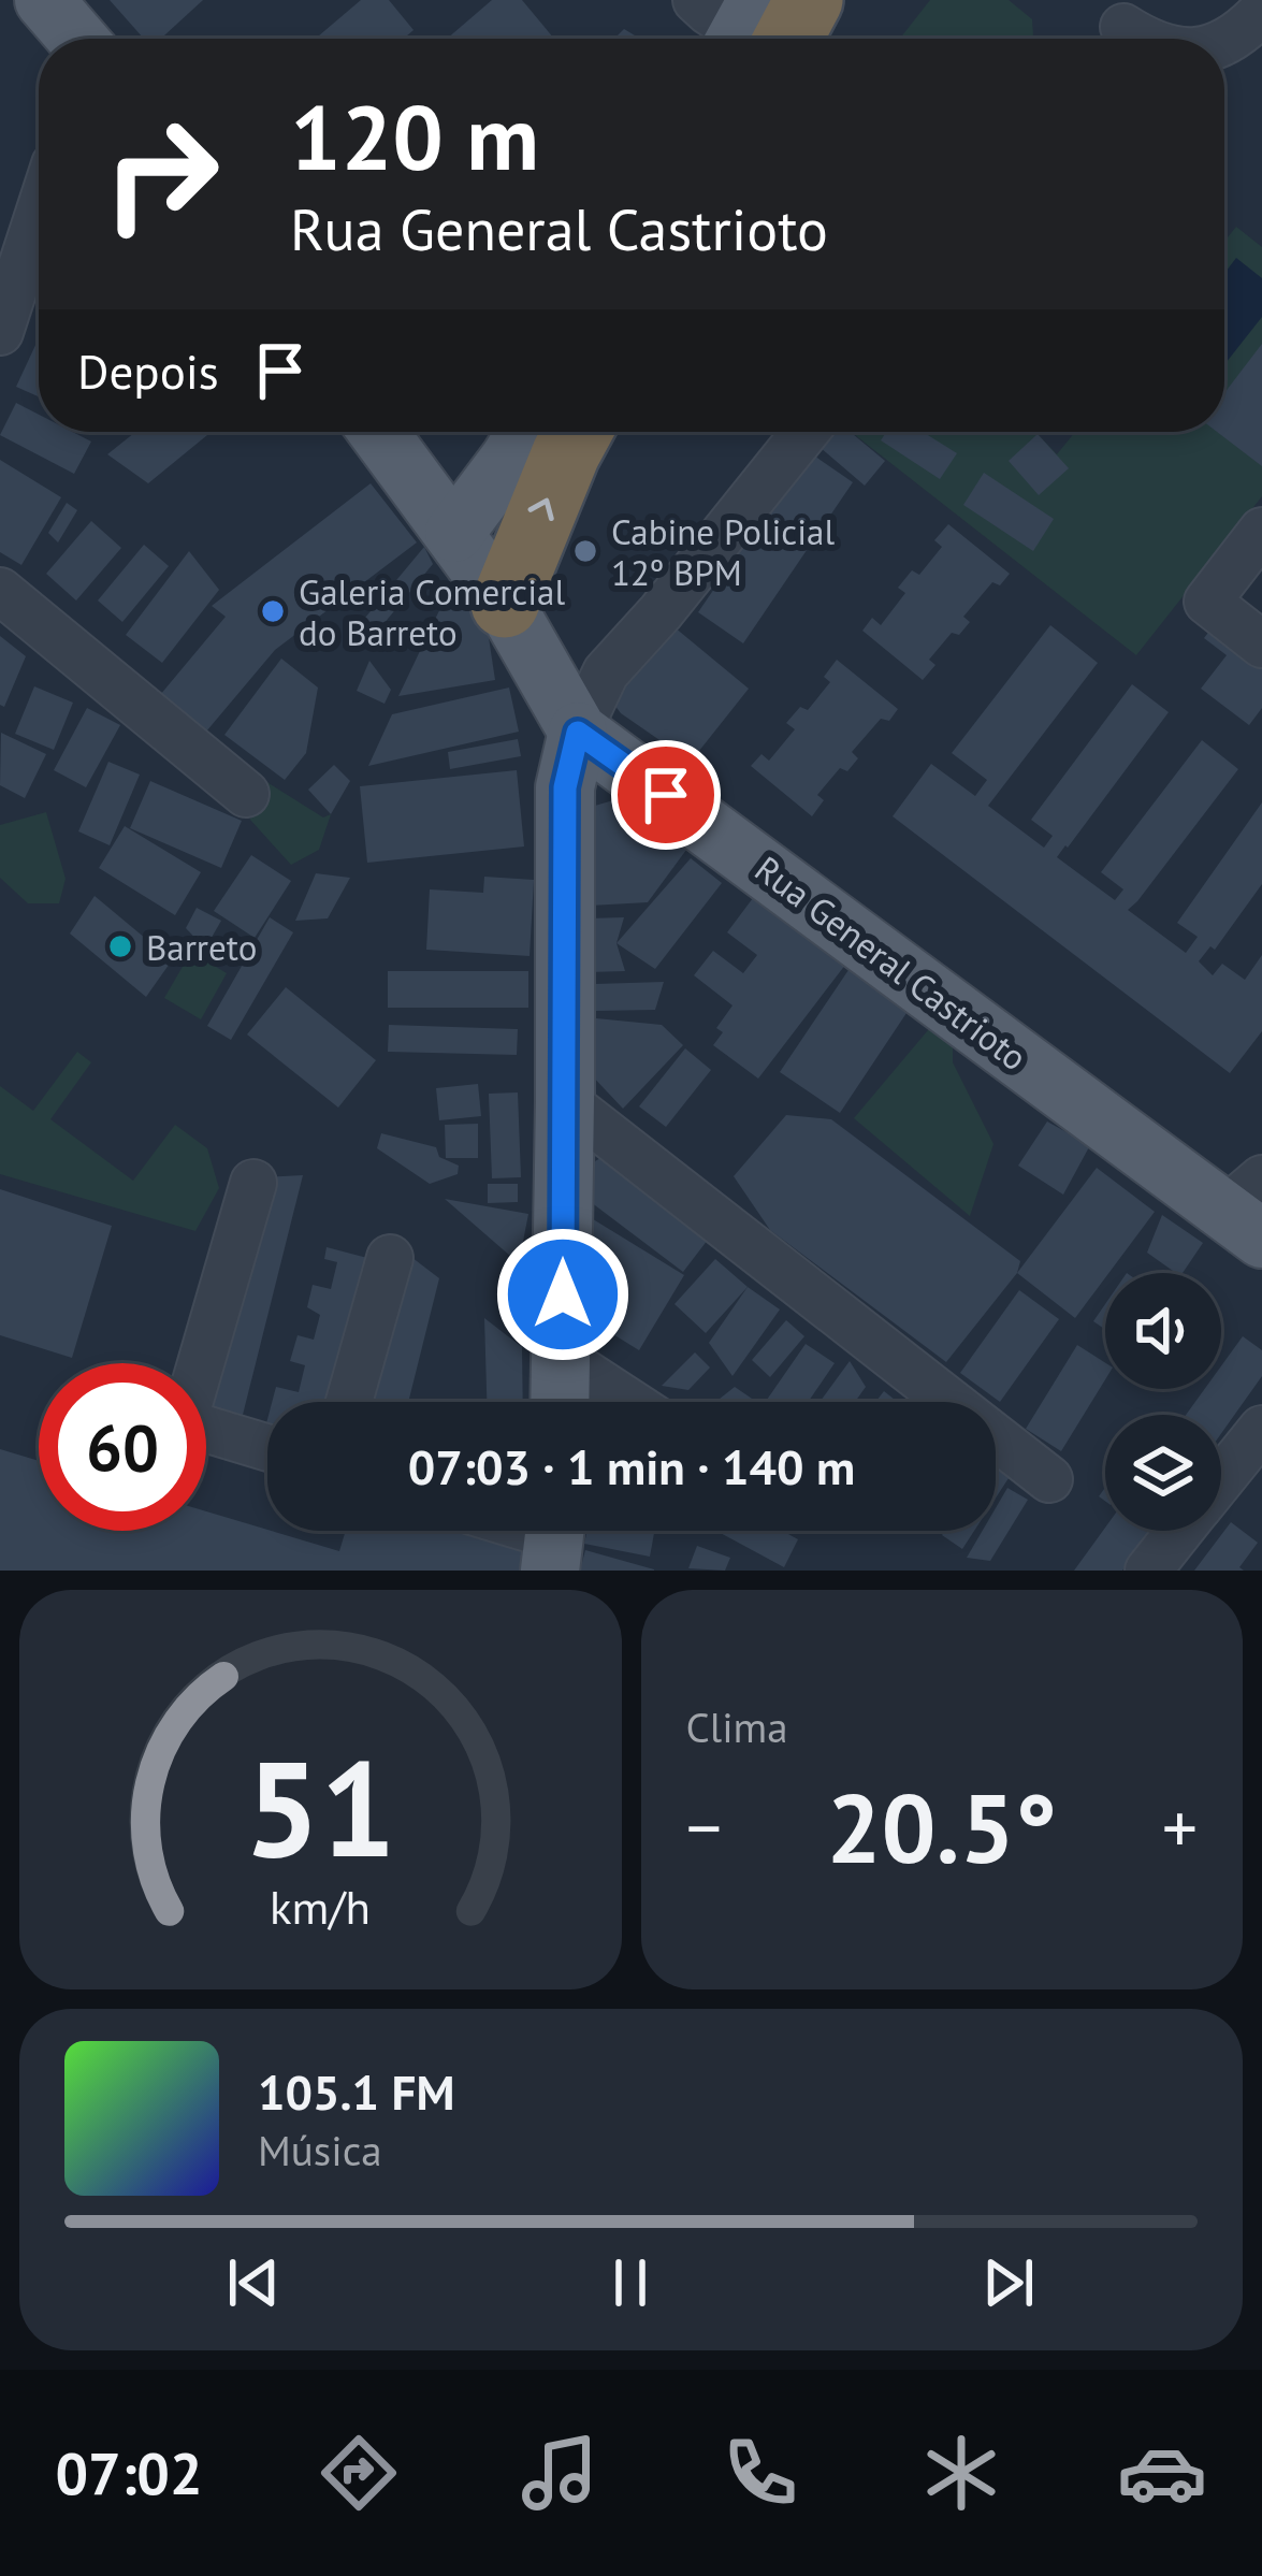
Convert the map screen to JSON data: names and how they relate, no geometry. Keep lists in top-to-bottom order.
{
  "streets": {
    "main road": ["Rua General Castrioto"]
  },
  "places": ["Cabine Policial 12º BPM", "Galeria Comercial do Barreto", "Barreto"],
  "page": {
    "turn": ["120 m", "Rua General Castrioto"],
    "then": "Depois",
    "limit": "60",
    "trip": "07:03 · 1 min · 140 m",
    "tile": "Clima",
    "heat": ["−", "20.5°", "+"],
    "song": ["105.1 FM", "Música"],
    "tabs": "07:02",
    "gauge": ["51", "km/h"]
  }
}
